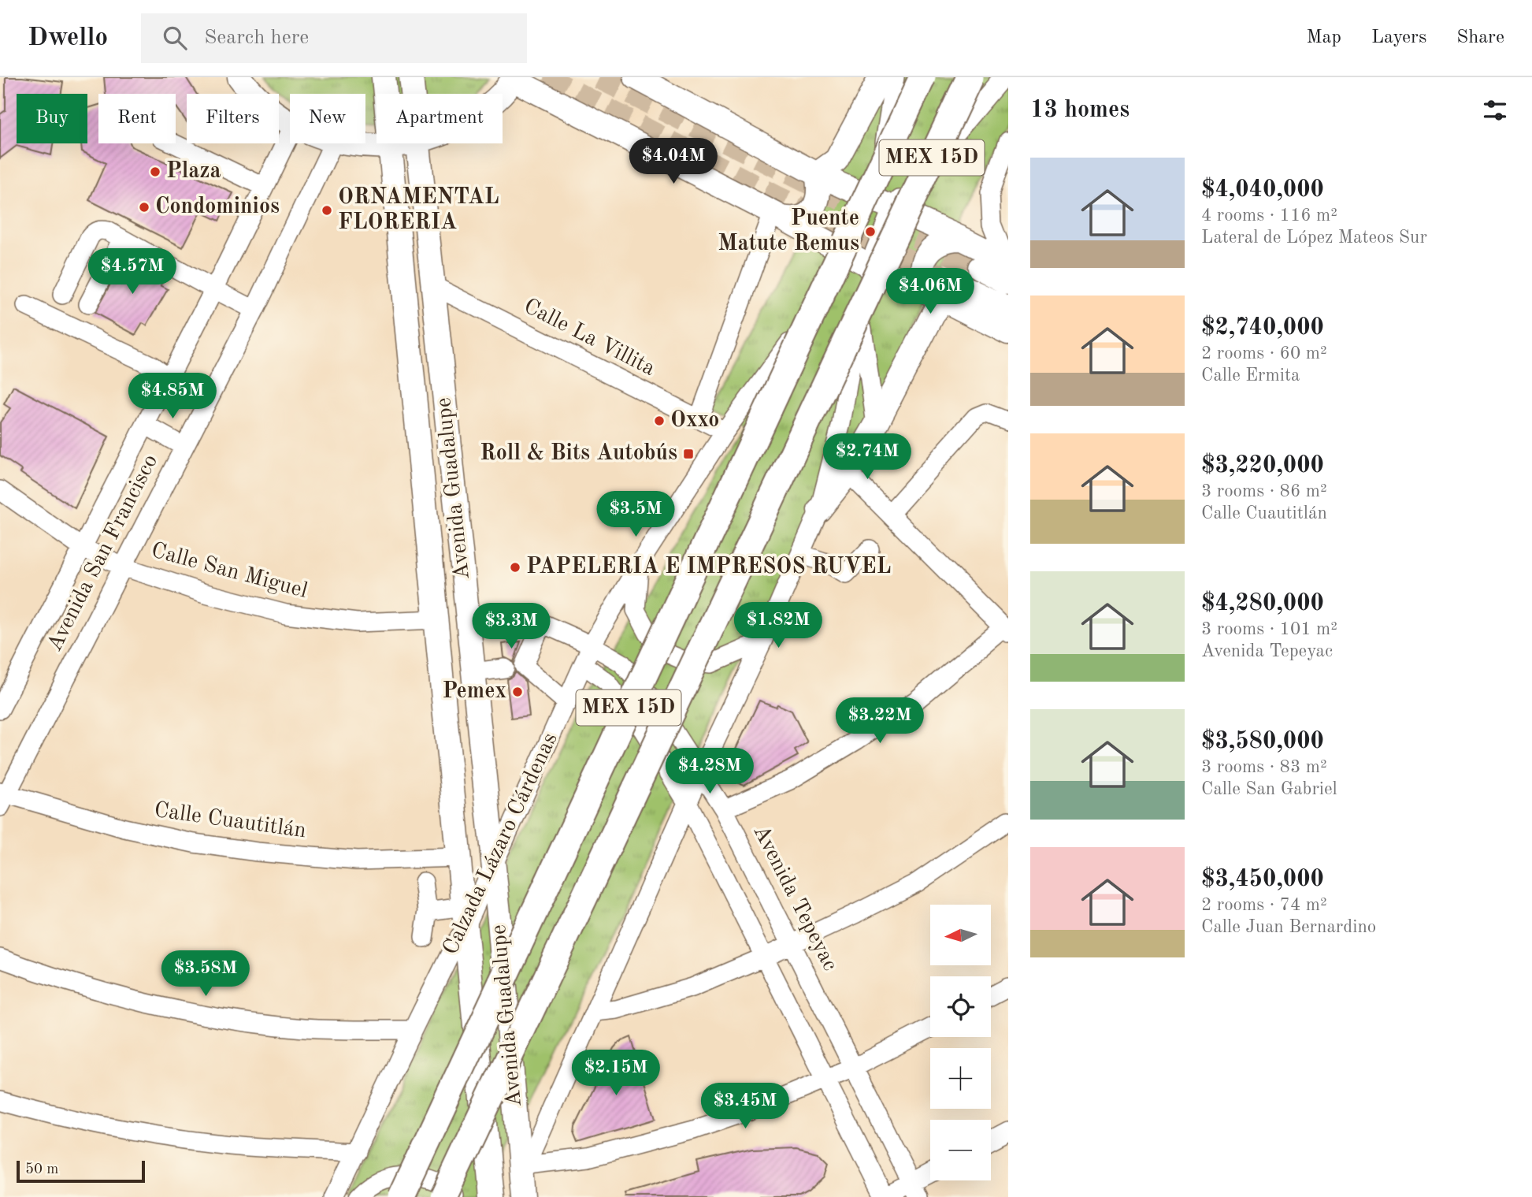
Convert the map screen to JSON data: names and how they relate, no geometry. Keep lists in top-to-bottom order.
{
  "streets": {
    "highway": ["MEX 15D"],
    "main road": ["Avenida Guadalupe"],
    "street": [
      "Calle La Villita",
      "Avenida San Francisco",
      "Calle San Miguel",
      "Calle Cuautitlán",
      "Calzada Lázaro Cárdenas",
      "Avenida Tepeyac"
    ]
  },
  "crossings": [
    ["Calle La Villita", "Avenida Guadalupe"],
    ["Calle La Villita", "Calzada Lázaro Cárdenas"],
    ["Avenida Guadalupe", "Calle San Miguel"],
    ["Avenida Guadalupe", "Calle Cuautitlán"],
    ["Avenida Guadalupe", "Calzada Lázaro Cárdenas"],
    ["Avenida Guadalupe", "Avenida Tepeyac"],
    ["Avenida San Francisco", "Calle San Miguel"],
    ["Avenida San Francisco", "Calle Cuautitlán"],
    ["Calzada Lázaro Cárdenas", "Avenida Tepeyac"]
  ],
  "places": {
    "other": [
      "Plaza",
      "Condominios",
      "ORNAMENTAL FLORERIA",
      "Puente Matute Remus",
      "Oxxo",
      "PAPELERIA E IMPRESOS RUVEL",
      "Pemex"
    ],
    "transit": ["Roll & Bits Autobús"]
  },
  "scale_bar": "50 m",
  "north": "left",
  "page": {
    "header": "Dwello",
    "search": "Search here",
    "nav": ["Map", "Layers", "Share"],
    "heading": "13 homes",
    "chip": [
      "Buy",
      "Rent",
      "Filters",
      "New",
      "Apartment"
    ],
    "price": [
      "$4.04M",
      "$4.57M",
      "$4.06M",
      "$4.85M",
      "$2.74M",
      "$3.5M",
      "$1.82M",
      "$3.3M",
      "$3.22M",
      "$4.28M",
      "$3.58M",
      "$2.15M",
      "$3.45M"
    ],
    "list": [
      {
        "name": "$4,040,000",
        "note": "4 rooms · 116 m² · Lateral de López Mateos Sur"
      },
      {
        "name": "$2,740,000",
        "note": "2 rooms · 60 m² · Calle Ermita"
      },
      {
        "name": "$3,220,000",
        "note": "3 rooms · 86 m² · Calle Cuautitlán"
      },
      {
        "name": "$4,280,000",
        "note": "3 rooms · 101 m² · Avenida Tepeyac"
      },
      {
        "name": "$3,580,000",
        "note": "3 rooms · 83 m² · Calle San Gabriel"
      },
      {
        "name": "$3,450,000",
        "note": "2 rooms · 74 m² · Calle Juan Bernardino"
      }
    ],
    "map_buttons": ["+", "−"],
    "scale": "50 m"
  }
}
